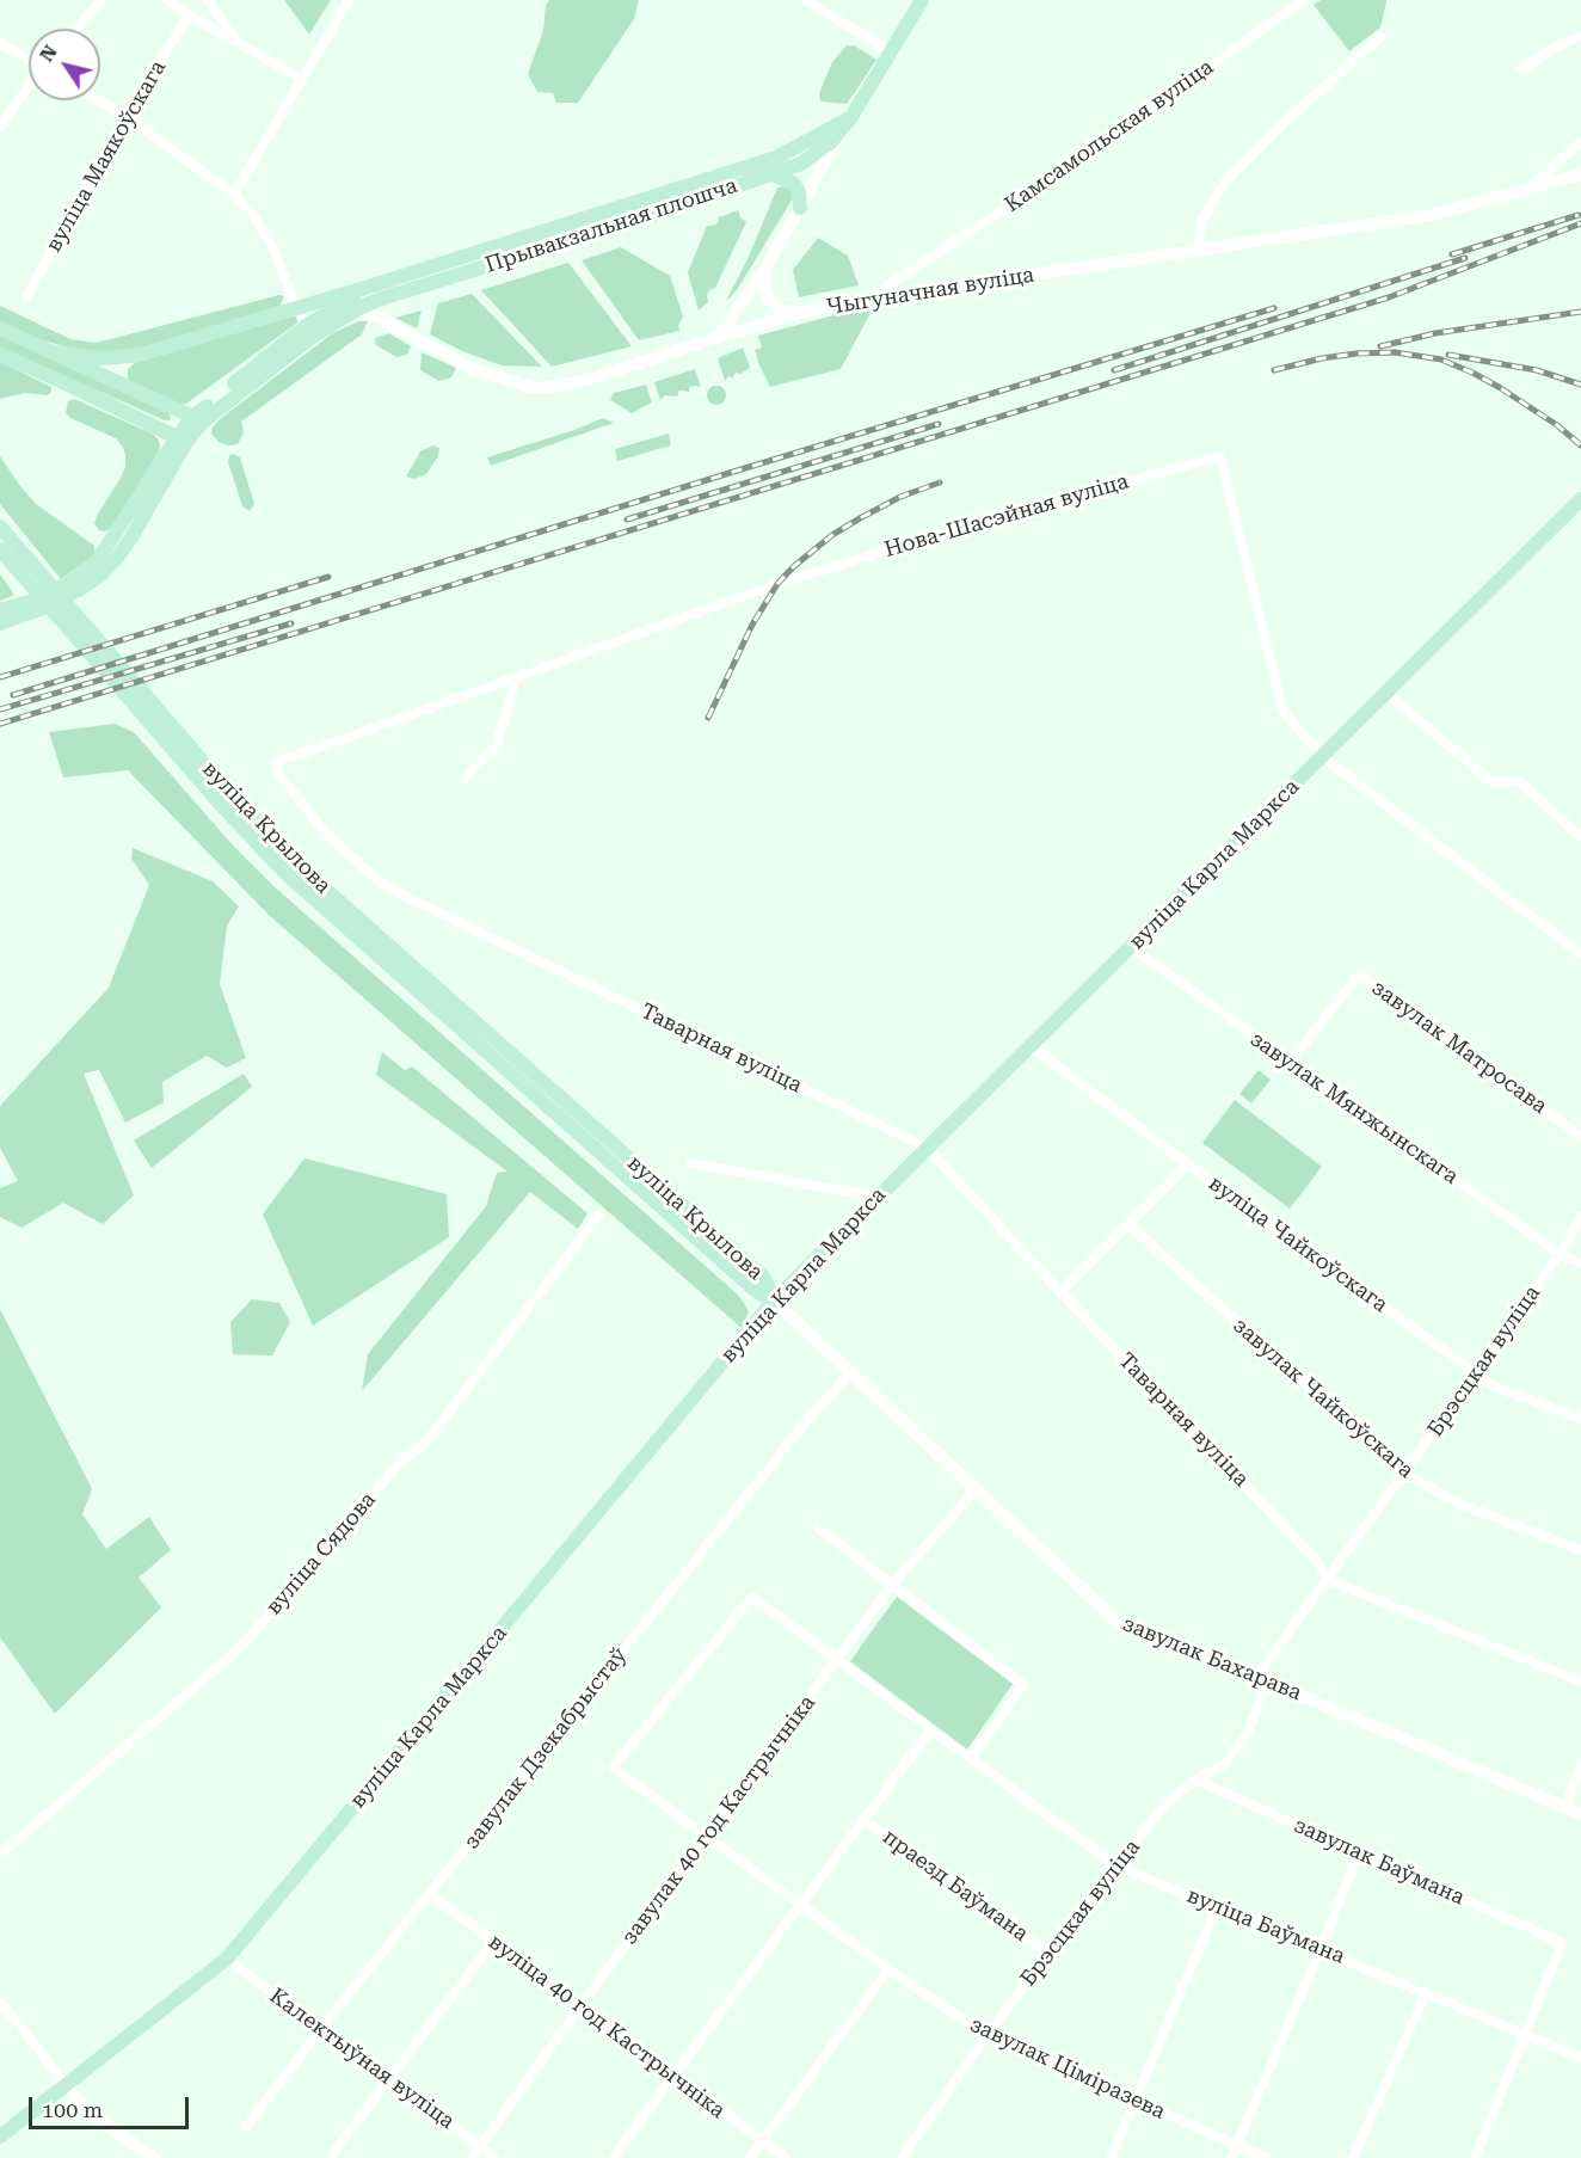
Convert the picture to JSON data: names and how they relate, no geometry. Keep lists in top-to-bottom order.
{
  "streets": {
    "main road": ["Прывакзальная плошча", "вуліца Крылова", "вуліца Карла Маркса"],
    "street": [
      "Камсамольская вуліца",
      "вуліца Маякоўскага",
      "Чыгуначная вуліца",
      "Нова-Шасэйная вуліца",
      "завулак Матросава",
      "Таварная вуліца",
      "завулак Мянжынскага",
      "вуліца Чайкоўскага",
      "Брэсцкая вуліца",
      "завулак Чайкоўскага",
      "вуліца Сядова",
      "завулак Бахарава",
      "завулак Дзекабрыстаў",
      "завулак 40 год Кастрычніка",
      "завулак Баўмана",
      "праезд Баўмана",
      "вуліца Баўмана",
      "вуліца 40 год Кастрычніка",
      "Калектыўная вуліца",
      "завулак Ціміразева"
    ]
  },
  "crossings": [
    ["Камсамольская вуліца", "Чыгуначная вуліца"],
    ["Прывакзальная плошча", "Чыгуначная вуліца"],
    ["Нова-Шасэйная вуліца", "вуліца Карла Маркса"],
    ["Нова-Шасэйная вуліца", "Таварная вуліца"],
    ["вуліца Крылова", "вуліца Карла Маркса"],
    ["вуліца Крылова", "завулак Бахарава"],
    ["вуліца Карла Маркса", "Таварная вуліца"],
    ["вуліца Карла Маркса", "завулак Мянжынскага"],
    ["вуліца Карла Маркса", "вуліца Чайкоўскага"],
    ["вуліца Карла Маркса", "завулак Бахарава"],
    ["вуліца Карла Маркса", "Калектыўная вуліца"],
    ["завулак Матросава", "завулак Мянжынскага"],
    ["Таварная вуліца", "Брэсцкая вуліца"],
    ["завулак Мянжынскага", "Брэсцкая вуліца"],
    ["вуліца Чайкоўскага", "Брэсцкая вуліца"],
    ["Брэсцкая вуліца", "завулак Чайкоўскага"],
    ["Брэсцкая вуліца", "завулак Бахарава"],
    ["Брэсцкая вуліца", "завулак Баўмана"],
    ["Брэсцкая вуліца", "праезд Баўмана"],
    ["Брэсцкая вуліца", "вуліца Баўмана"],
    ["Брэсцкая вуліца", "завулак Ціміразева"],
    ["завулак Бахарава", "завулак Дзекабрыстаў"],
    ["завулак Бахарава", "завулак 40 год Кастрычніка"],
    ["завулак Дзекабрыстаў", "вуліца 40 год Кастрычніка"],
    ["завулак Дзекабрыстаў", "Калектыўная вуліца"],
    ["завулак 40 год Кастрычніка", "вуліца Баўмана"],
    ["завулак 40 год Кастрычніка", "вуліца 40 год Кастрычніка"],
    ["завулак 40 год Кастрычніка", "Калектыўная вуліца"],
    ["завулак 40 год Кастрычніка", "завулак Ціміразева"],
    ["завулак Баўмана", "вуліца Баўмана"],
    ["вуліца Баўмана", "завулак Ціміразева"]
  ],
  "scale_bar": "100 m",
  "north": "top left"
}
